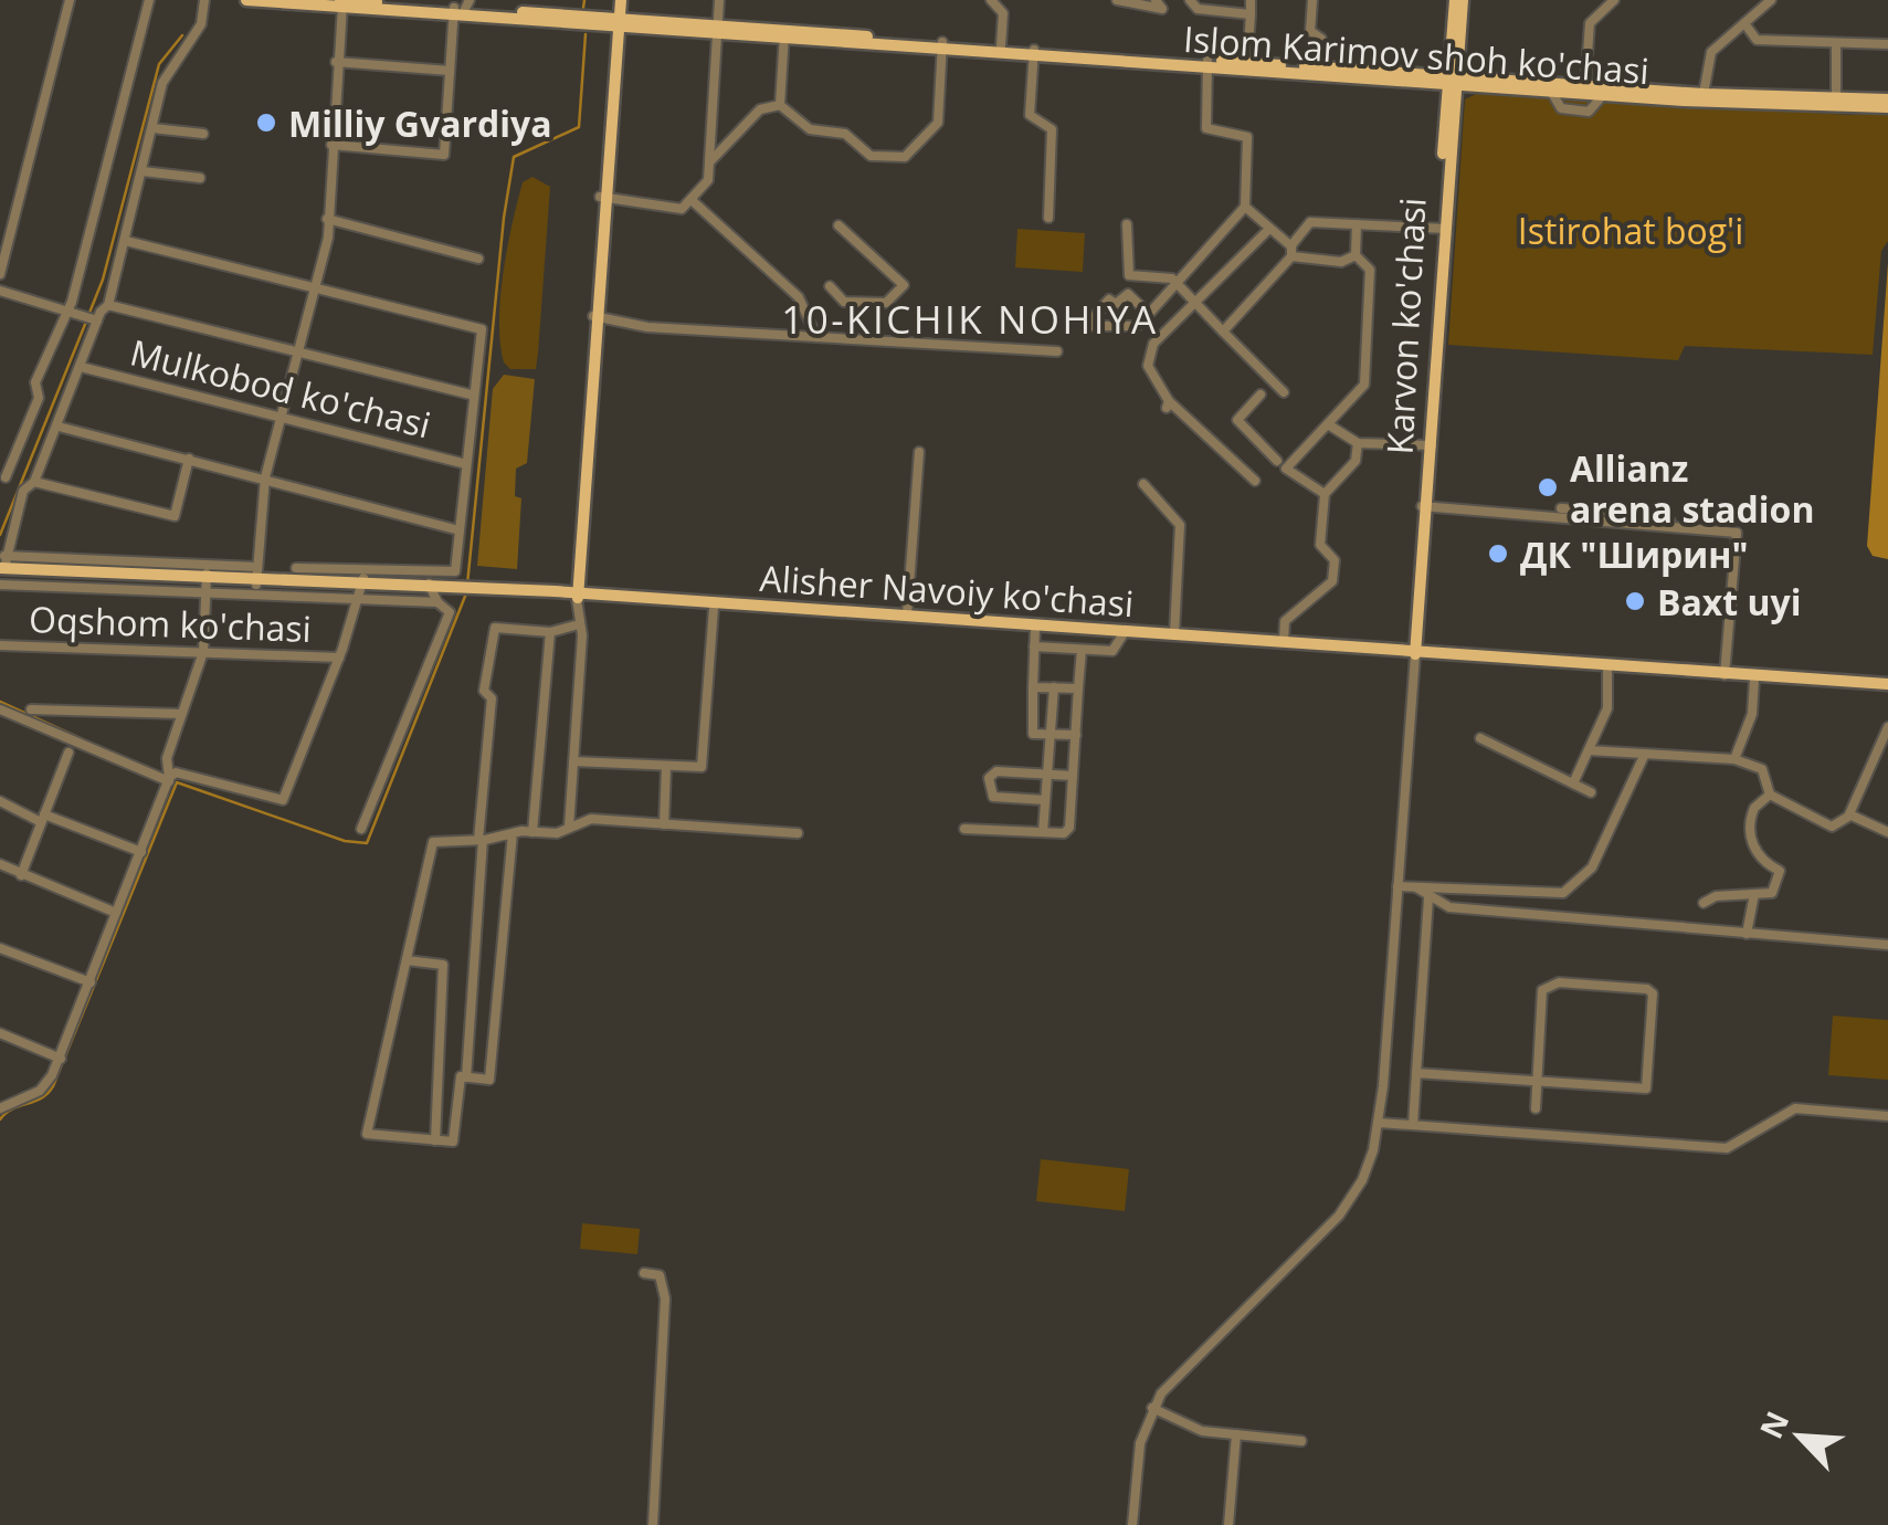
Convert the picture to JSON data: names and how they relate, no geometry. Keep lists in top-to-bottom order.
{
  "streets": {
    "main road": ["Islom Karimov shoh ko'chasi", "Karvon ko'chasi", "Alisher Navoiy ko'chasi"],
    "street": ["Mulkobod ko'chasi", "Oqshom ko'chasi"]
  },
  "crossings": [
    ["Islom Karimov shoh ko'chasi", "Karvon ko'chasi"],
    ["Karvon ko'chasi", "Alisher Navoiy ko'chasi"]
  ],
  "districts": ["10-KICHIK NOHIYA"],
  "parks": ["Istirohat bog'i"],
  "places": [
    "Milliy Gvardiya",
    "Allianz arena stadion",
    "ДК \"Ширин\"",
    "Baxt uyi"
  ],
  "north": "top left"
}
